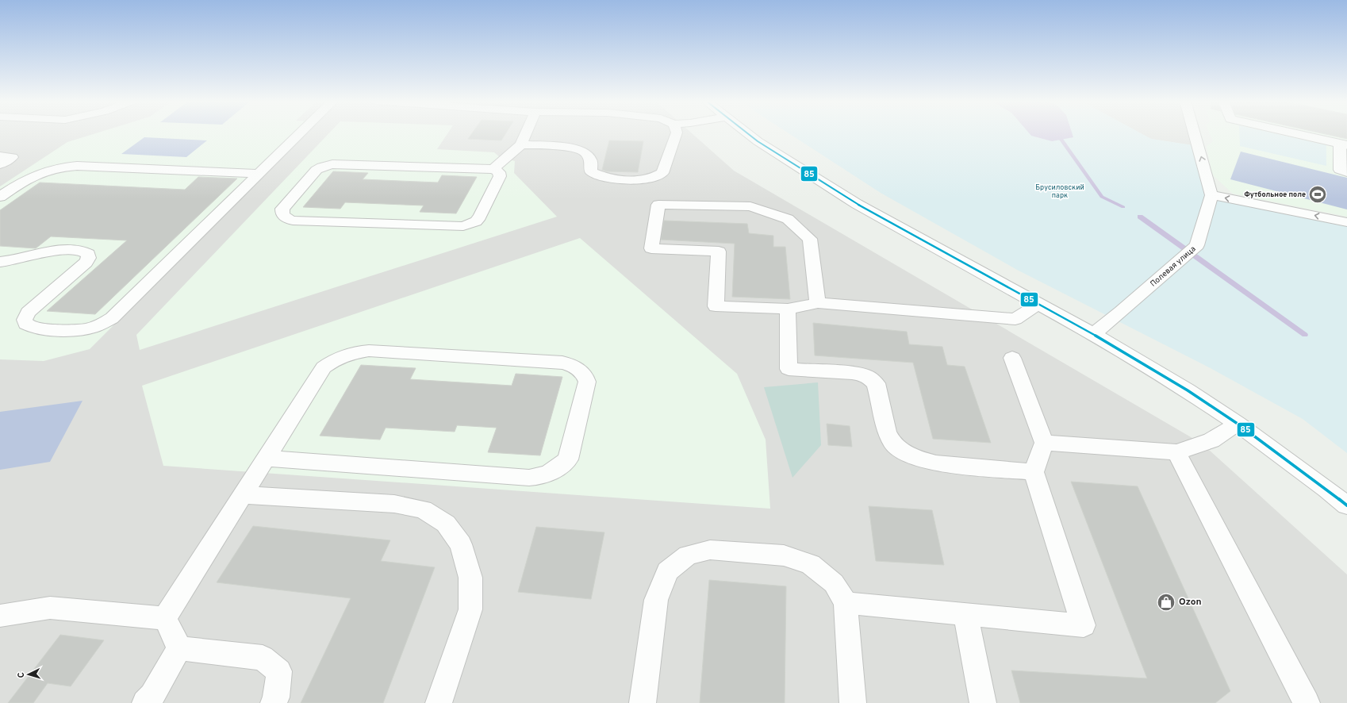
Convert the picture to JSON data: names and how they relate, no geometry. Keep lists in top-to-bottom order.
{
  "streets": {
    "street": ["Полевая улица"]
  },
  "parks": ["Брусиловский парк"],
  "places": {
    "sports": ["Футбольное поле"],
    "shop": ["Ozon"]
  },
  "lines": ["transit line 85"],
  "north": "left"
}
